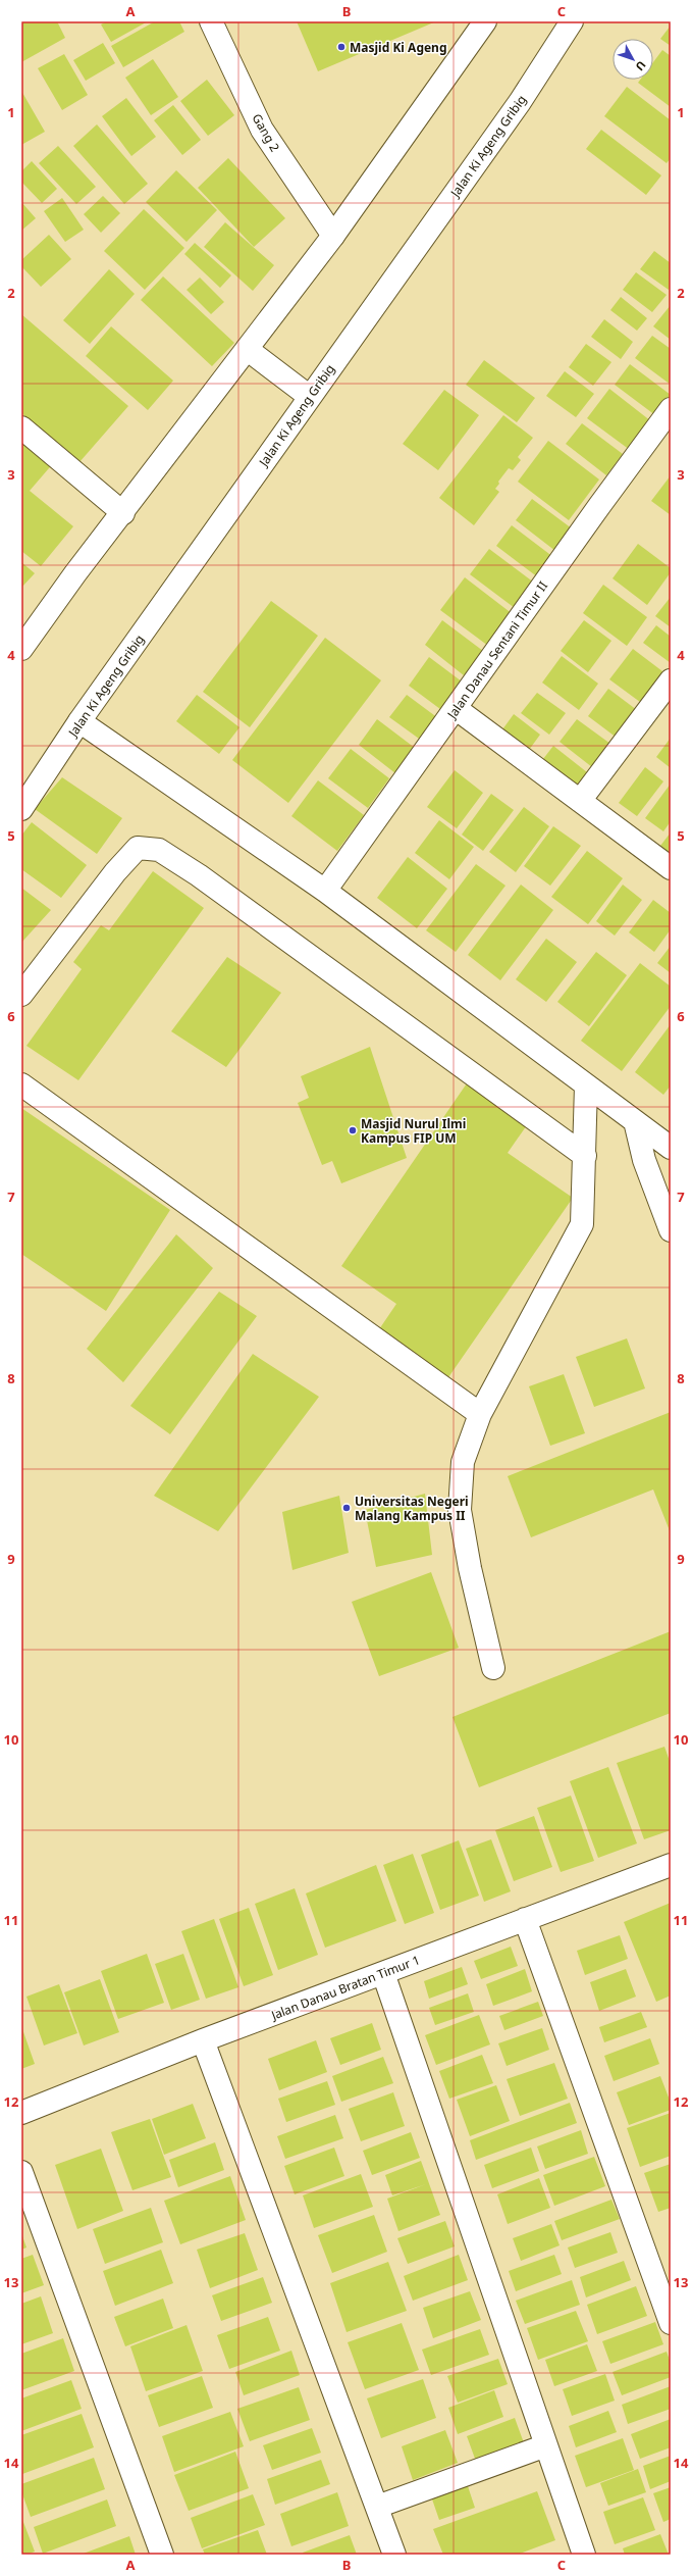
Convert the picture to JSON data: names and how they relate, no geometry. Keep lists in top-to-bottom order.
{
  "streets": {
    "street": [
      "Gang 2",
      "Jalan Ki Ageng Gribig",
      "Jalan Danau Sentani Timur II",
      "Jalan Danau Bratan Timur 1"
    ]
  },
  "places": ["Masjid Ki Ageng", "Masjid Nurul Ilmi Kampus FIP UM", "Universitas Negeri Malang Kampus II"],
  "north": "bottom right",
  "grid": {
    "columns": ["A", "B", "C"],
    "rows": [
      "1",
      "2",
      "3",
      "4",
      "5",
      "6",
      "7",
      "8",
      "9",
      "10",
      "11",
      "12",
      "13",
      "14"
    ]
  }
}
